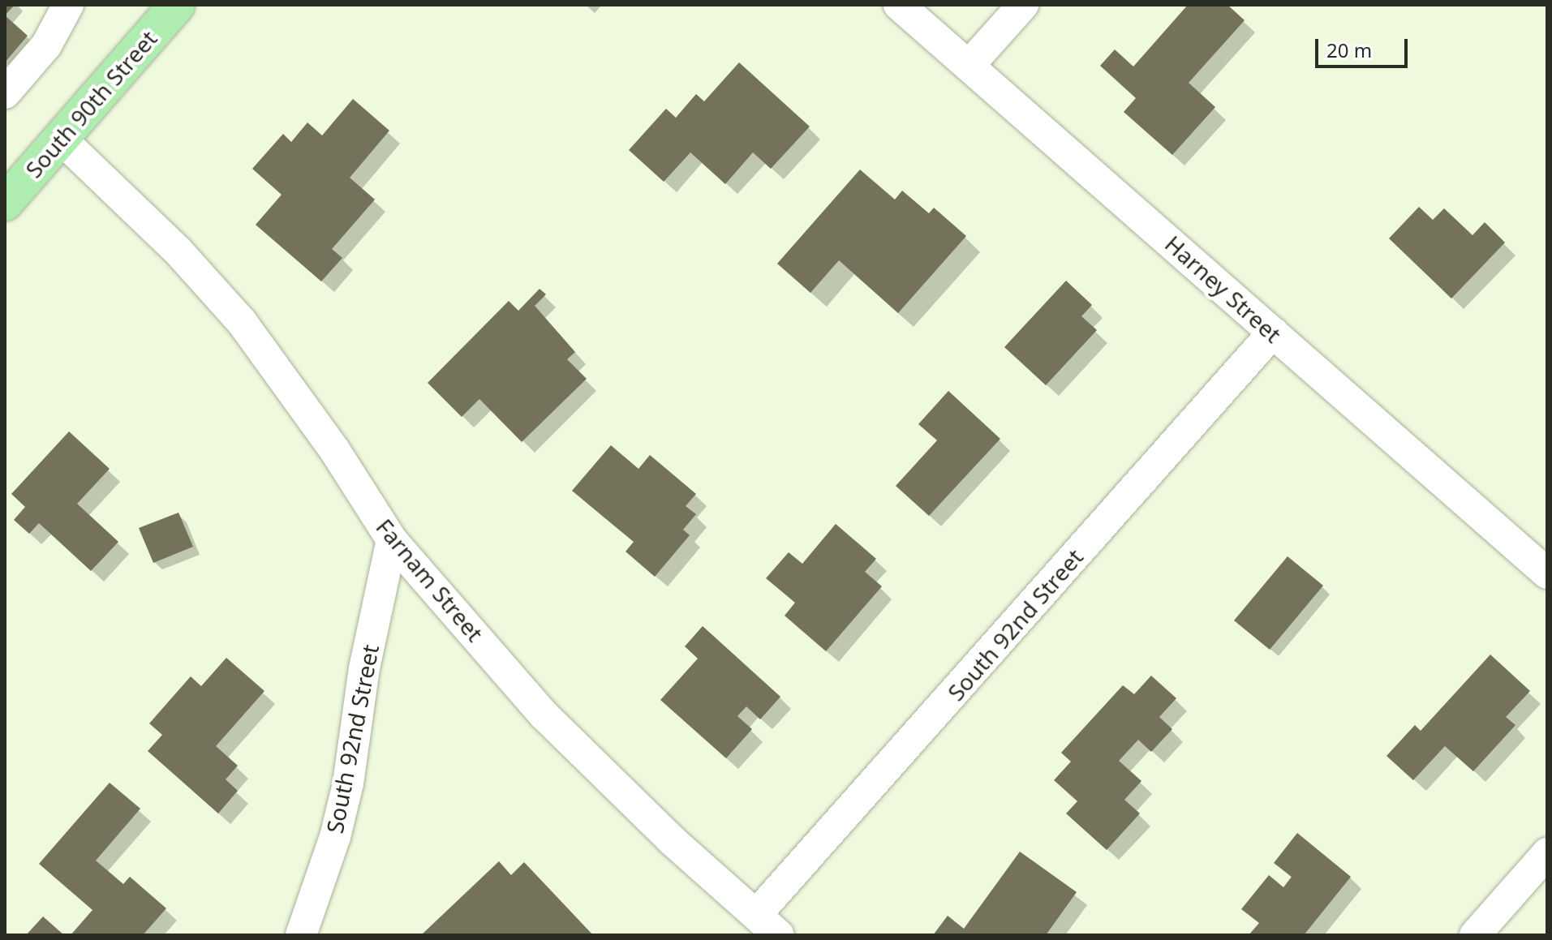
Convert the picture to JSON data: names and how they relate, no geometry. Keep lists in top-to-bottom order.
{
  "streets": {
    "main road": ["South 90th Street"],
    "street": ["Harney Street", "Farnam Street", "South 92nd Street"]
  },
  "crossings": [
    ["South 90th Street", "Farnam Street"],
    ["Harney Street", "South 92nd Street"],
    ["Farnam Street", "South 92nd Street"]
  ],
  "scale_bar": "20 m"
}
